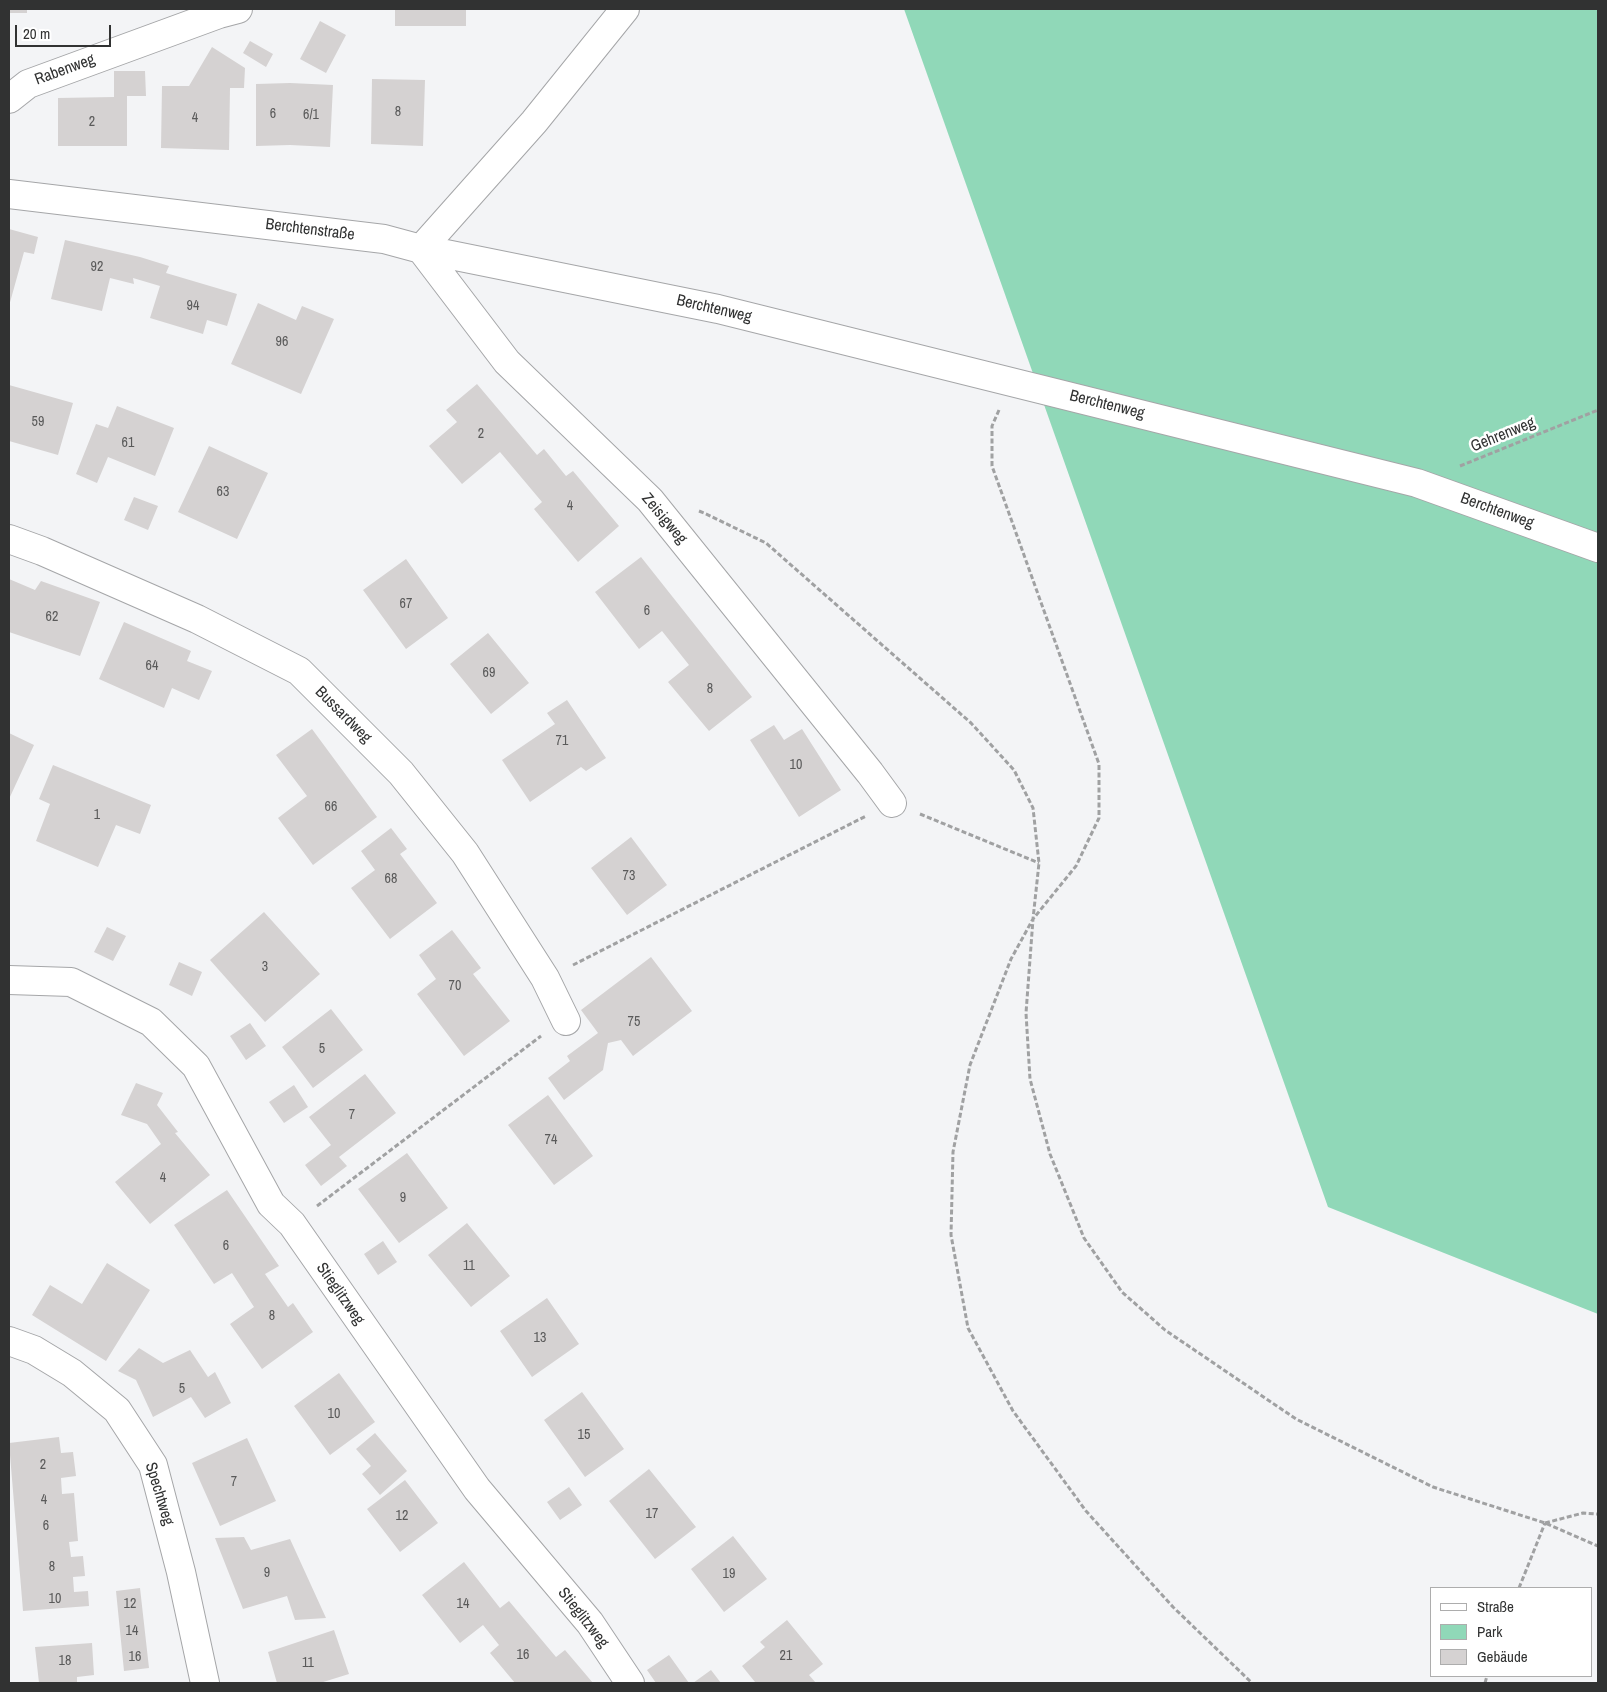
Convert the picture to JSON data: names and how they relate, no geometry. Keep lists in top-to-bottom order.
{
  "streets": {
    "street": [
      "Rabenweg",
      "Berchtenstraße",
      "Berchtenweg",
      "Zeisigweg",
      "Bussardweg",
      "Stieglitzweg",
      "Spechtweg"
    ],
    "path": ["Gehrenweg"]
  },
  "crossings": [
    ["Berchtenstraße", "Berchtenweg"],
    ["Berchtenstraße", "Zeisigweg"],
    ["Berchtenweg", "Gehrenweg"]
  ],
  "house_numbers": [
    "8",
    "6",
    "6/1",
    "4",
    "2",
    "92",
    "94",
    "96",
    "59",
    "2",
    "61",
    "63",
    "4",
    "67",
    "6",
    "62",
    "64",
    "69",
    "8",
    "71",
    "10",
    "66",
    "1",
    "73",
    "68",
    "3",
    "70",
    "75",
    "5",
    "7",
    "74",
    "4",
    "9",
    "6",
    "11",
    "8",
    "13",
    "5",
    "10",
    "15",
    "2",
    "7",
    "4",
    "17",
    "12",
    "6",
    "8",
    "9",
    "19",
    "10",
    "12",
    "14",
    "14",
    "16",
    "21",
    "16",
    "18",
    "11"
  ],
  "legend": ["Straße", "Park", "Gebäude"],
  "scale_bar": "20 m"
}
